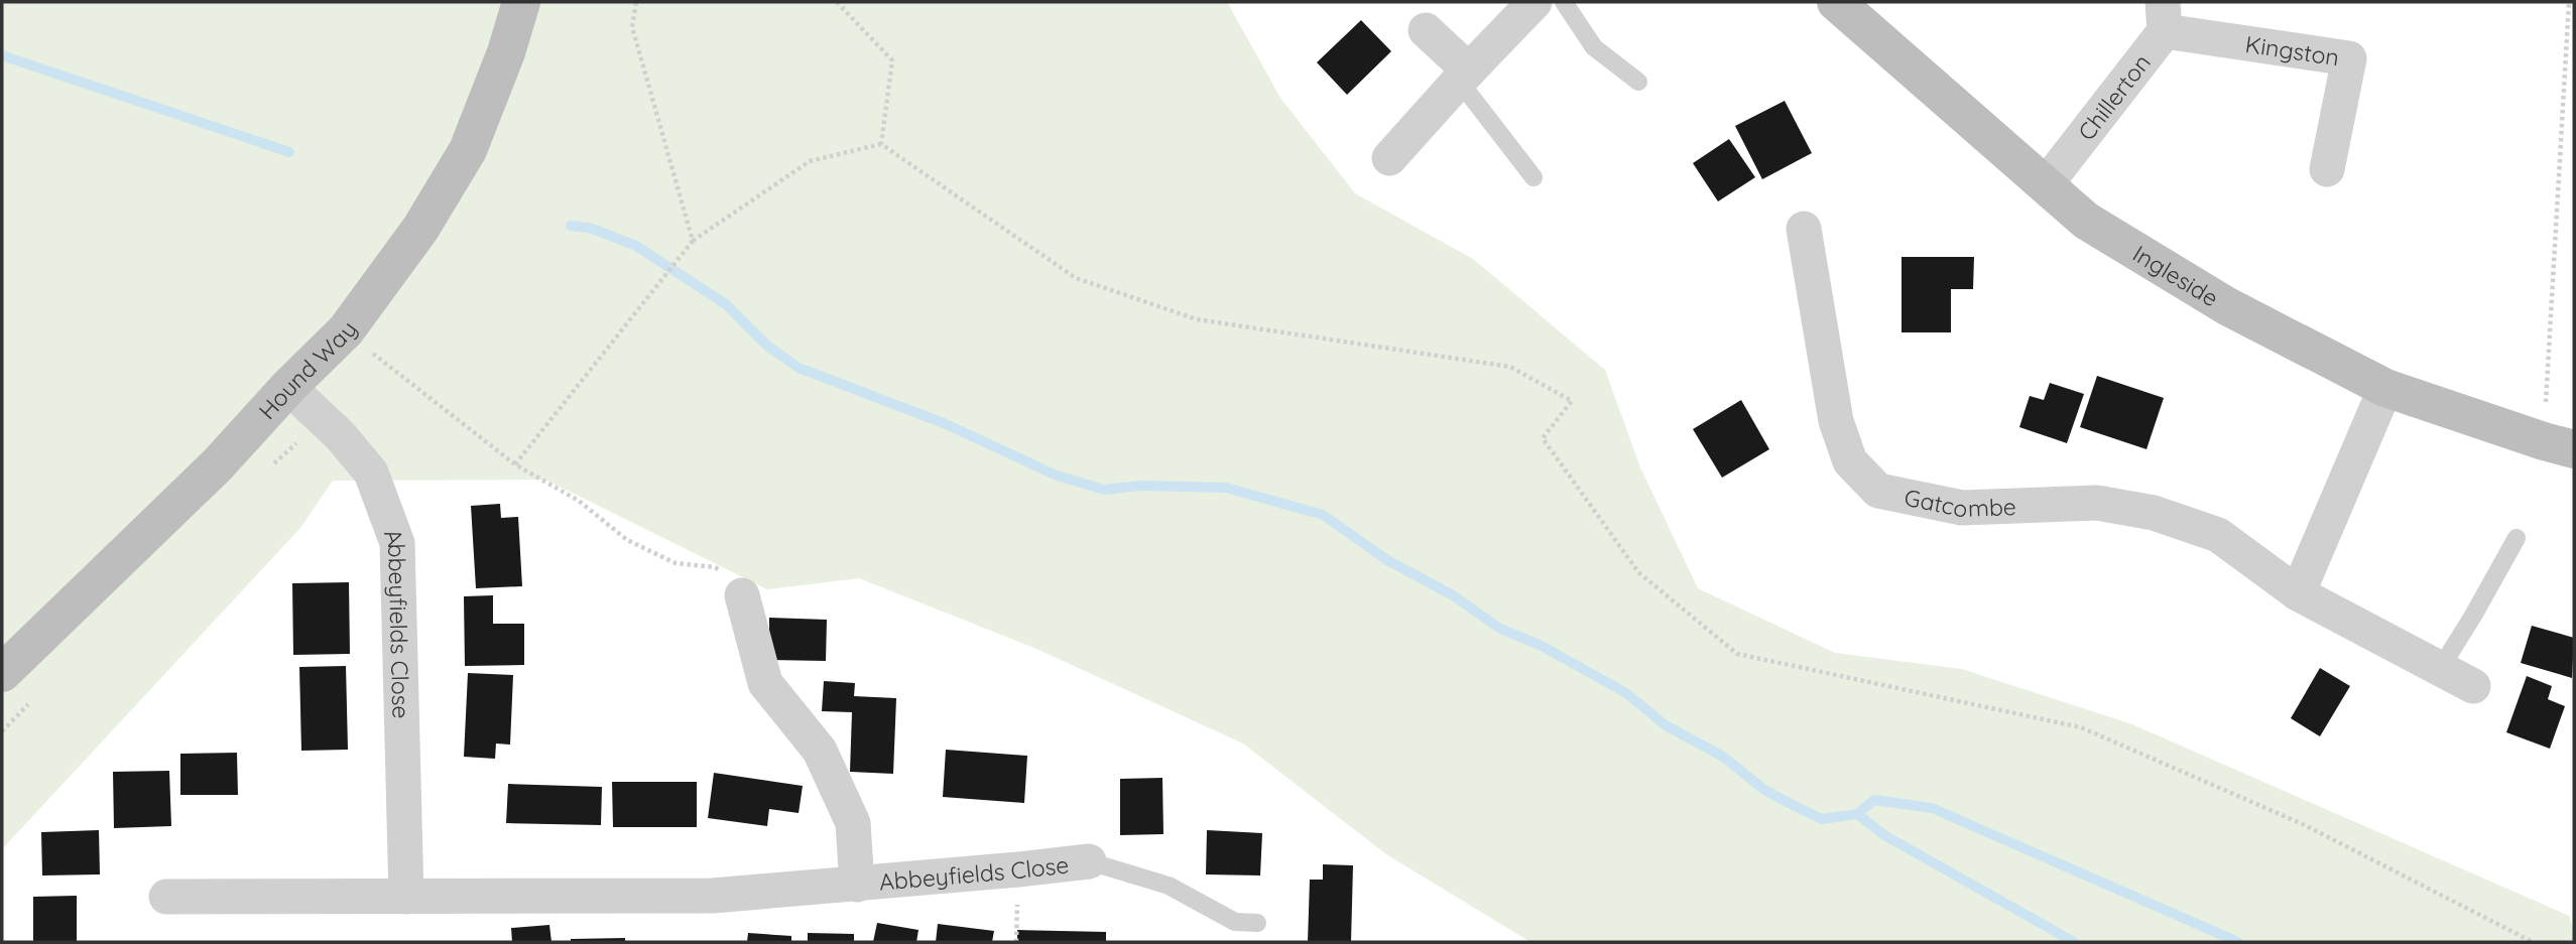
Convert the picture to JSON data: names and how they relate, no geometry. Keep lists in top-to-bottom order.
{
  "streets": {
    "street": [
      "Kingston",
      "Chillerton",
      "Ingleside",
      "Hound Way",
      "Gatcombe",
      "Abbeyfields Close"
    ]
  },
  "crossings": [
    ["Kingston", "Chillerton"],
    ["Chillerton", "Ingleside"],
    ["Hound Way", "Abbeyfields Close"]
  ]
}
